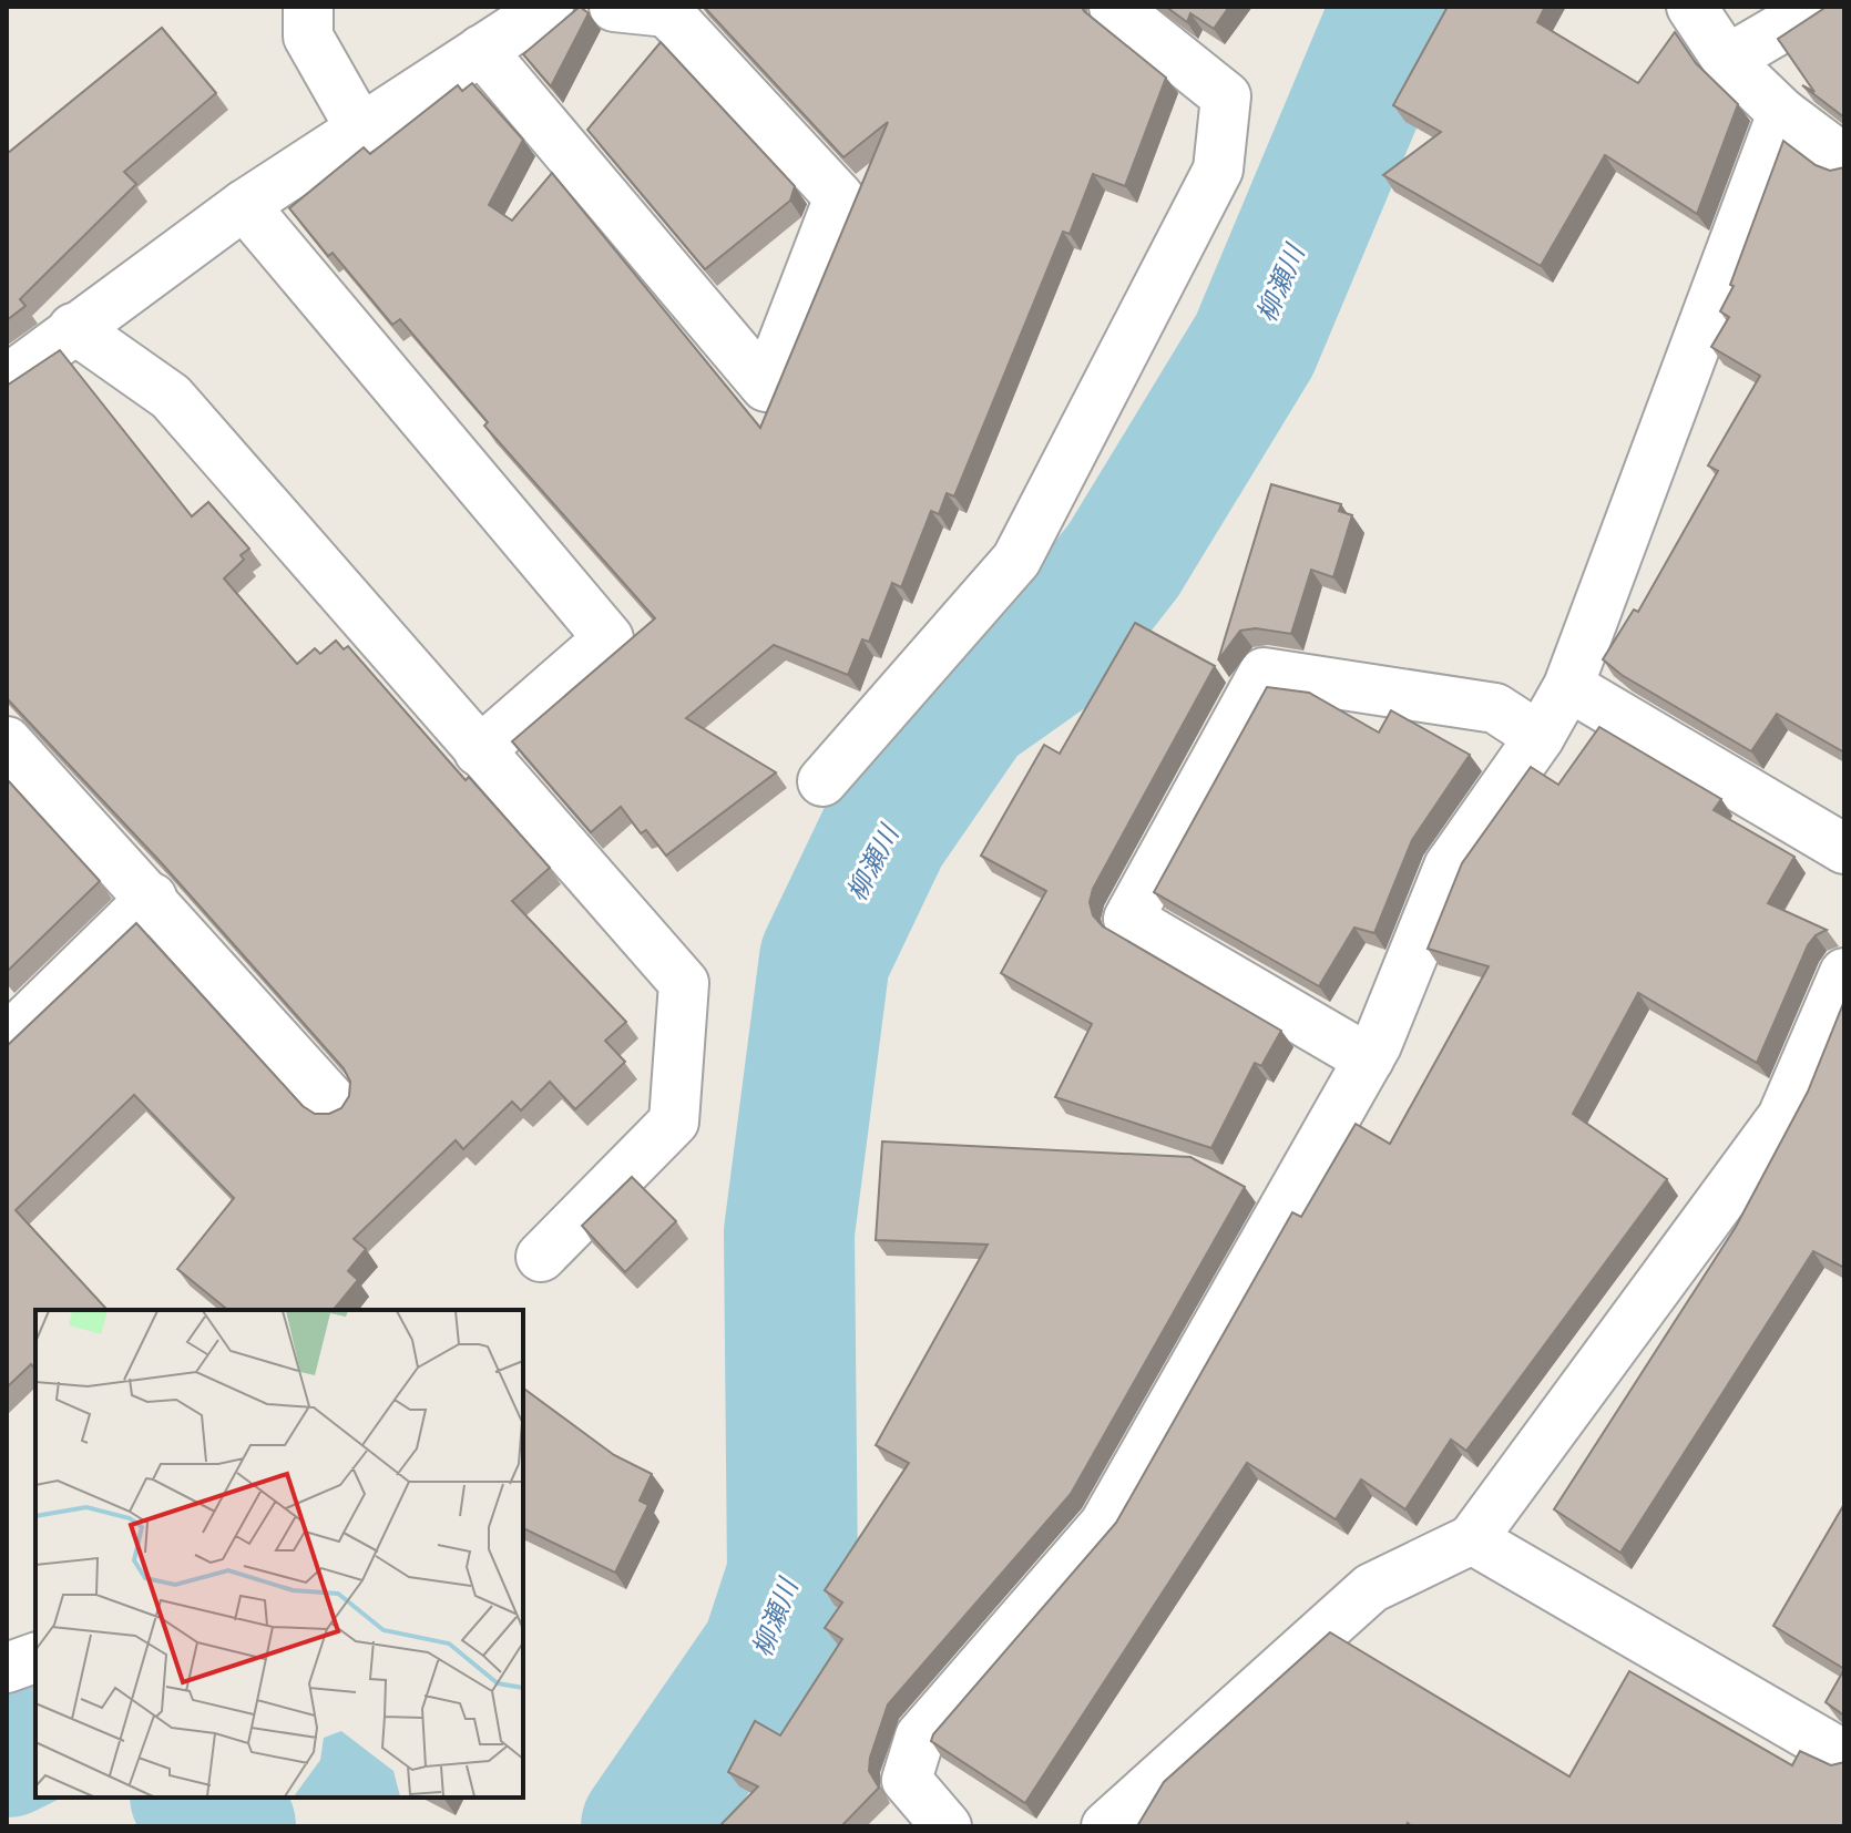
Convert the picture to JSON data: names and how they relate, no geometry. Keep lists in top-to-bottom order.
{
  "water": ["柳瀬川"]
}
